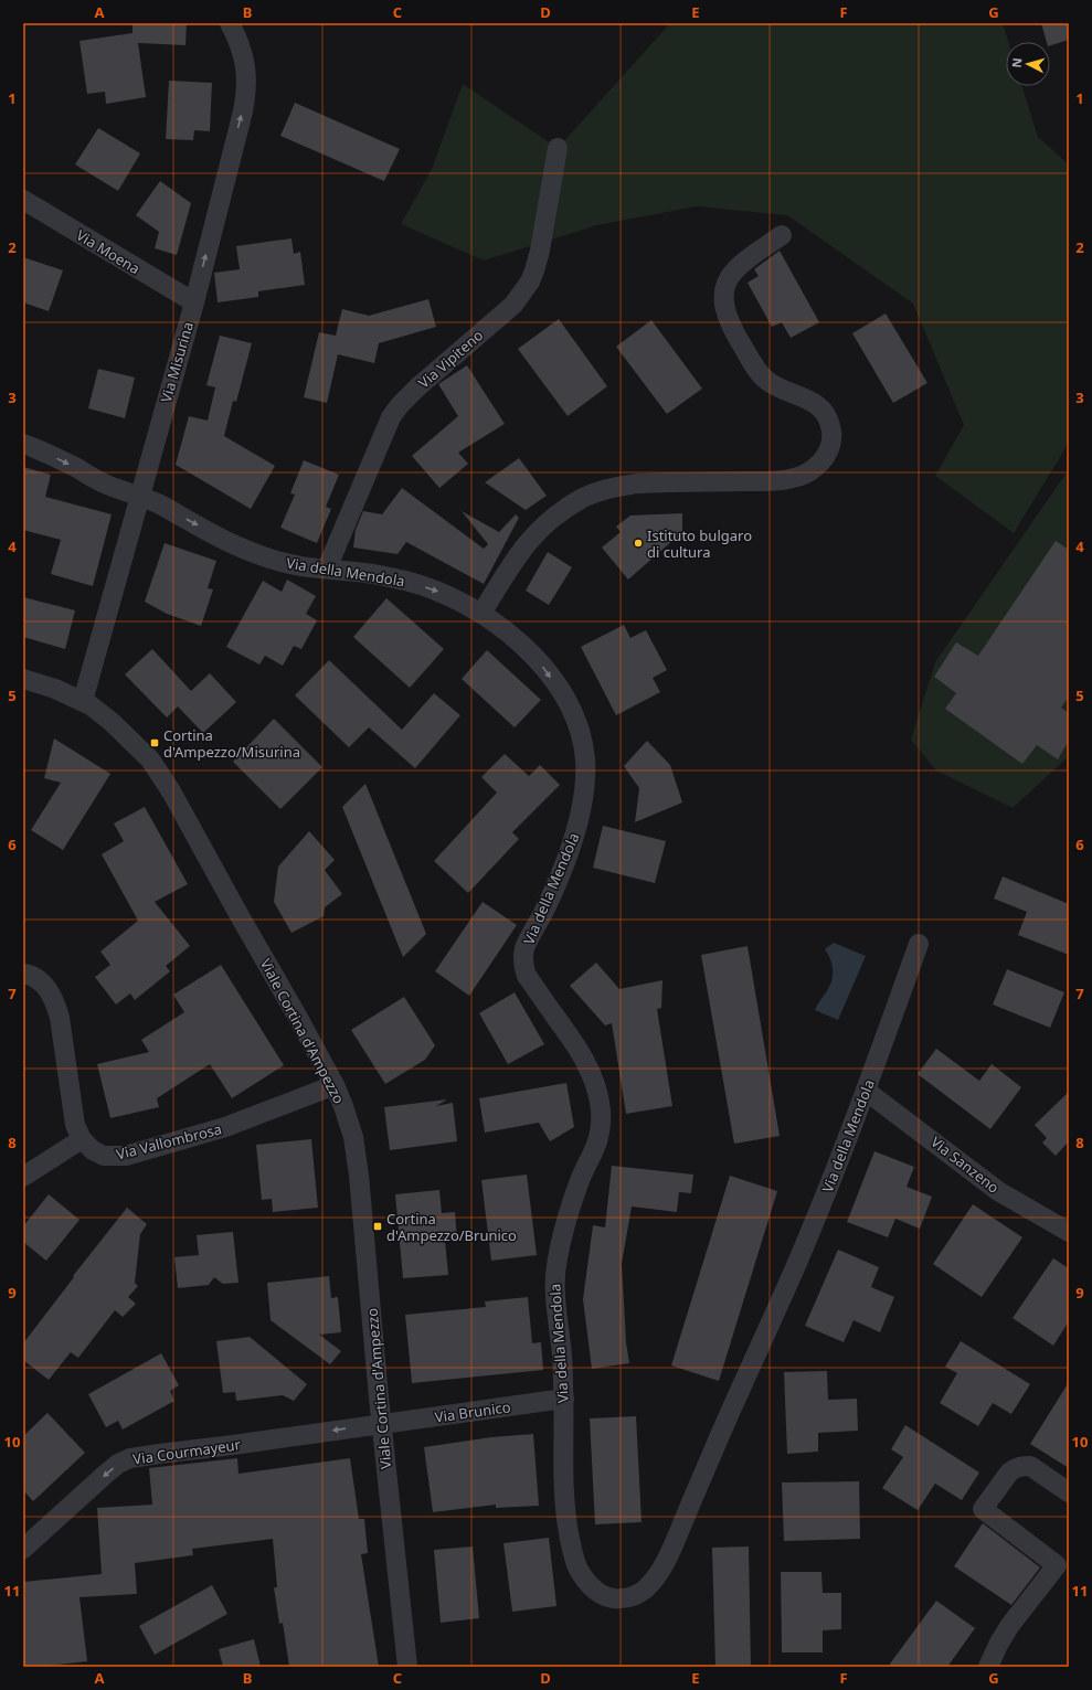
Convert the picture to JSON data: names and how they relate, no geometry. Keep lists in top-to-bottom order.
{
  "streets": {
    "street": [
      "Via Moena",
      "Via Vipiteno",
      "Via Misurina",
      "Via della Mendola",
      "Viale Cortina d'Ampezzo",
      "Via Vallombrosa",
      "Via Sanzeno",
      "Via Brunico",
      "Via Courmayeur"
    ]
  },
  "crossings": [
    ["Via Moena", "Via Misurina"],
    ["Via Vipiteno", "Via della Mendola"],
    ["Via Misurina", "Via della Mendola"],
    ["Via Misurina", "Viale Cortina d'Ampezzo"],
    ["Via della Mendola", "Via Sanzeno"],
    ["Via della Mendola", "Via Brunico"],
    ["Viale Cortina d'Ampezzo", "Via Vallombrosa"],
    ["Viale Cortina d'Ampezzo", "Via Brunico"],
    ["Viale Cortina d'Ampezzo", "Via Courmayeur"],
    ["Via Brunico", "Via Courmayeur"]
  ],
  "one_way": ["Via Misurina", "Via della Mendola", "Via Courmayeur"],
  "places": {
    "other": ["Istituto bulgaro di cultura"],
    "transit": ["Cortina d'Ampezzo/Misurina", "Cortina d'Ampezzo/Brunico"]
  },
  "north": "left",
  "grid": {
    "columns": [
      "A",
      "B",
      "C",
      "D",
      "E",
      "F",
      "G"
    ],
    "rows": [
      "1",
      "2",
      "3",
      "4",
      "5",
      "6",
      "7",
      "8",
      "9",
      "10",
      "11"
    ]
  }
}
